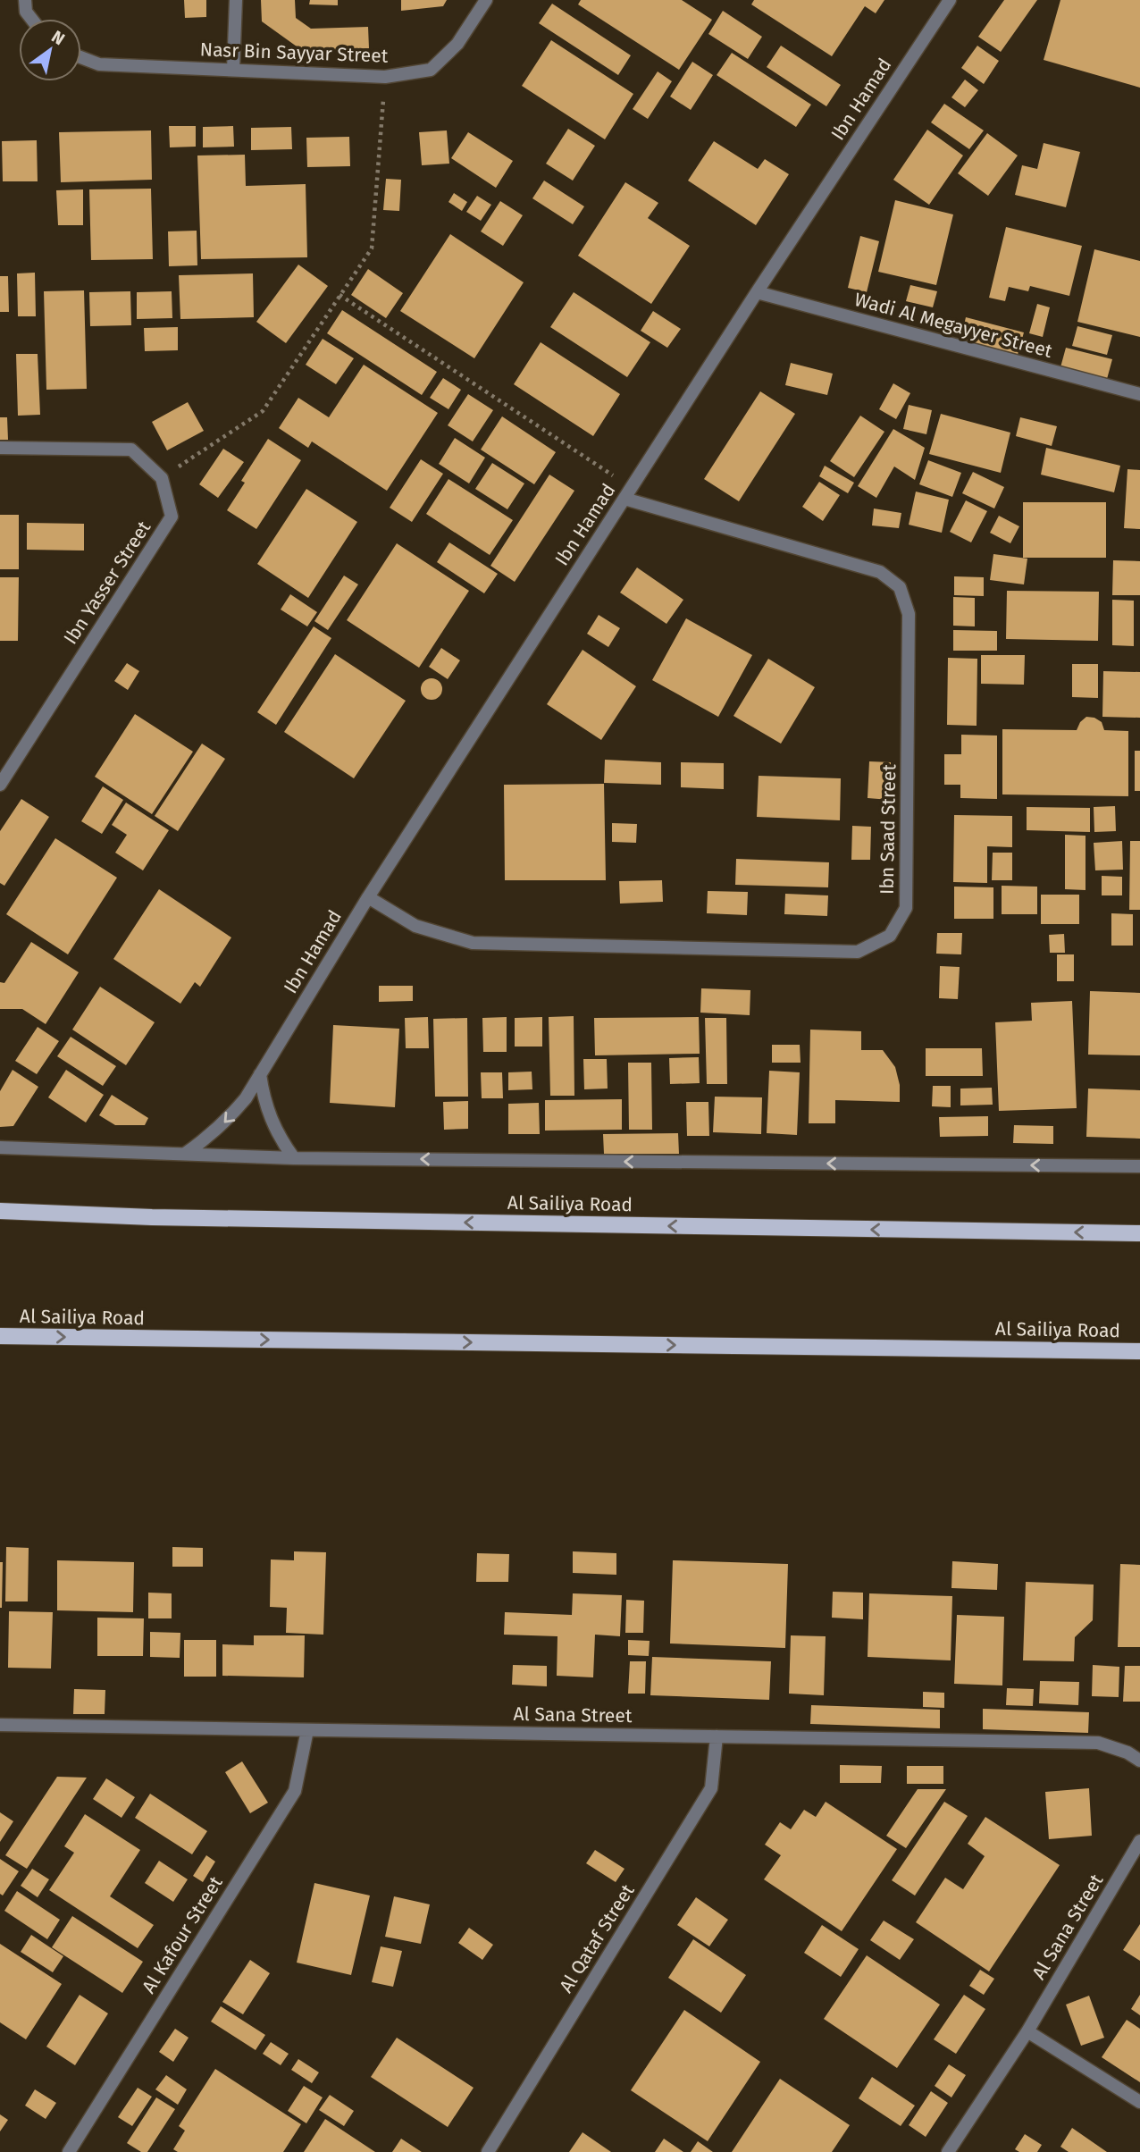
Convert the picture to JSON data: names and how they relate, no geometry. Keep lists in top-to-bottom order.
{
  "streets": {
    "main road": ["Al Sailiya Road"],
    "street": [
      "Nasr Bin Sayyar Street",
      "Ibn Hamad",
      "Wadi Al Megayyer Street",
      "Ibn Yasser Street",
      "Ibn Saad Street",
      "Al Sana Street",
      "Al Kafour Street",
      "Al Qataf Street"
    ]
  },
  "crossings": [
    ["Ibn Hamad", "Wadi Al Megayyer Street"],
    ["Ibn Hamad", "Ibn Saad Street"],
    ["Al Sana Street", "Al Kafour Street"],
    ["Al Sana Street", "Al Qataf Street"]
  ],
  "north": "top right"
}
